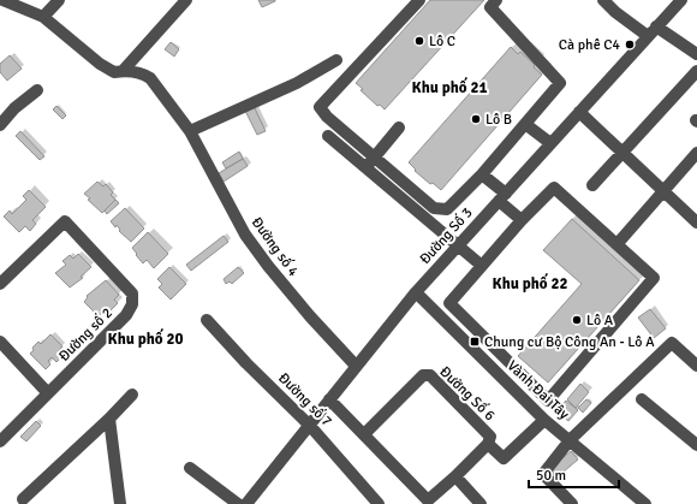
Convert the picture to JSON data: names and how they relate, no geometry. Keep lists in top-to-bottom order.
{
  "streets": {
    "street": [
      "Đường Số 3",
      "Đường số 4",
      "Đường số 2",
      "Vành Đai Tây",
      "Đường Số 6",
      "Đường số 7"
    ]
  },
  "crossings": [
    ["Đường Số 3", "Đường số 4"],
    ["Đường Số 3", "Vành Đai Tây"],
    ["Đường Số 3", "Đường Số 6"],
    ["Đường Số 3", "Đường số 7"],
    ["Vành Đai Tây", "Đường Số 6"]
  ],
  "districts": ["Khu phố 21", "Khu phố 22", "Khu phố 20"],
  "places": {
    "other": [
      "Lô C",
      "Cà phê C4",
      "Lô B",
      "Lô A"
    ],
    "transit": ["Chung cư Bộ Công An - Lô A"]
  },
  "scale_bar": "50 m"
}
